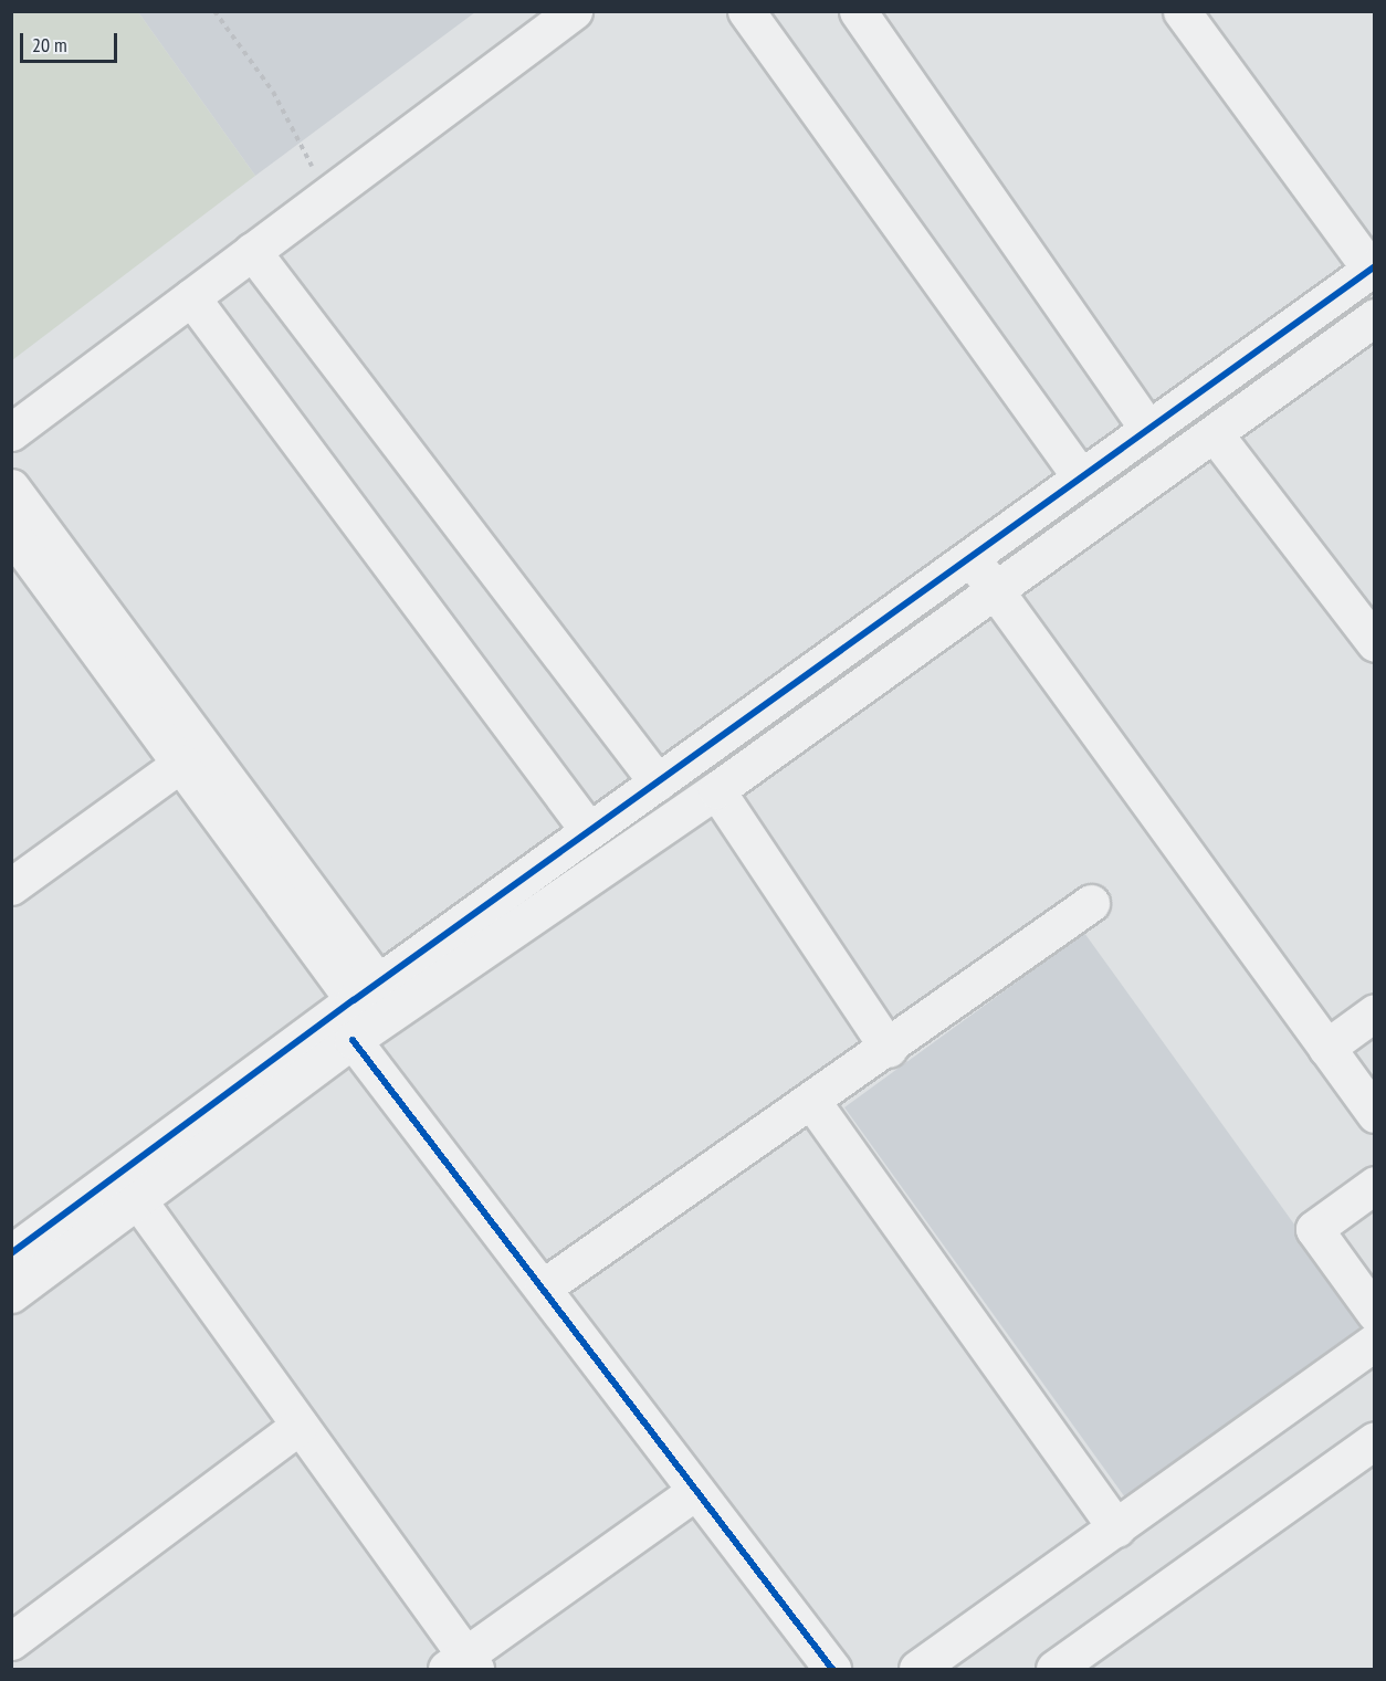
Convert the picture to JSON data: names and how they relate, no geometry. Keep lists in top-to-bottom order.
{
  "scale_bar": "20 m"
}
